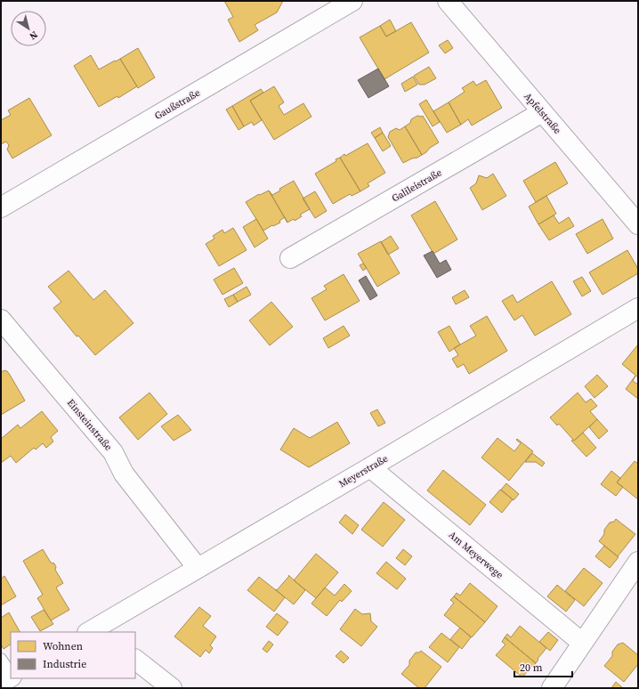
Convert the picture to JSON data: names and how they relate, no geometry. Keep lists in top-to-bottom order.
{
  "streets": {
    "street": [
      "Gaußstraße",
      "Apfelstraße",
      "Galileistraße",
      "Einsteinstraße",
      "Meyerstraße",
      "Am Meyerwege"
    ]
  },
  "crossings": [
    ["Apfelstraße", "Galileistraße"],
    ["Einsteinstraße", "Meyerstraße"],
    ["Meyerstraße", "Am Meyerwege"]
  ],
  "legend": ["Wohnen", "Industrie"],
  "scale_bar": "20 m",
  "north": "bottom right"
}
